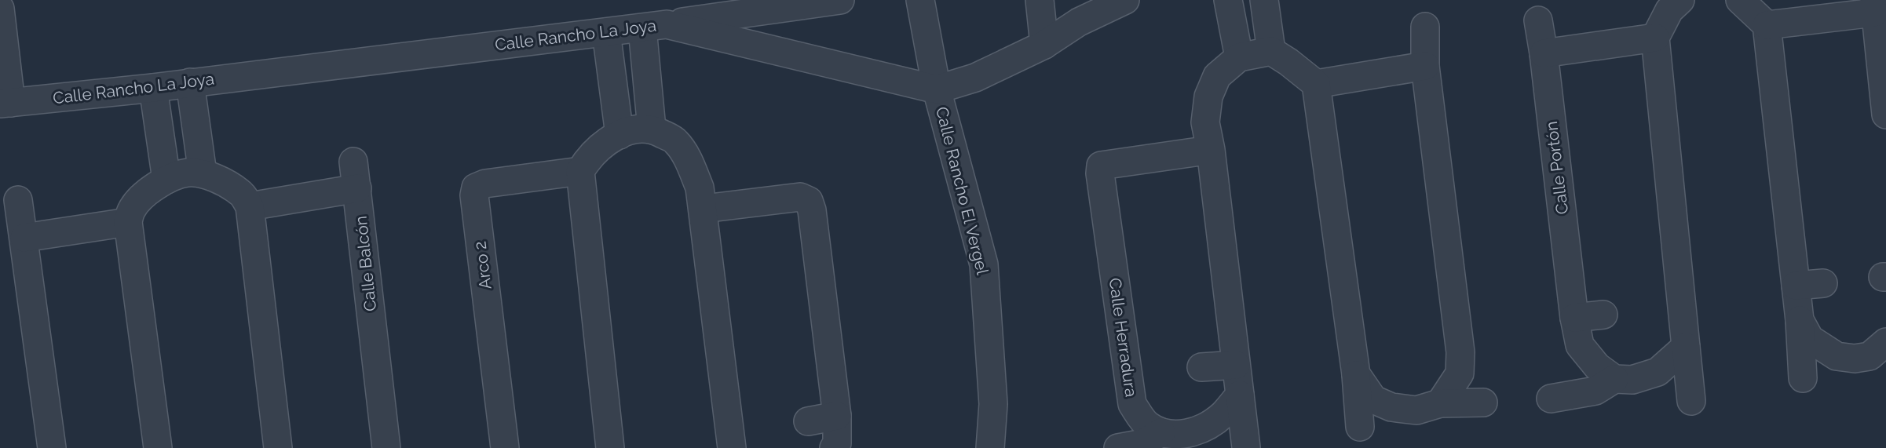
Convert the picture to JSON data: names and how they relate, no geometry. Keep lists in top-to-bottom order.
{
  "streets": {
    "street": [
      "Calle Rancho La Joya",
      "Calle Portón",
      "Calle Rancho El Vergel",
      "Calle Balcón",
      "Arco 2",
      "Calle Herradura"
    ]
  },
  "crossings": [
    ["Calle Rancho La Joya", "Calle Rancho El Vergel"]
  ]
}
